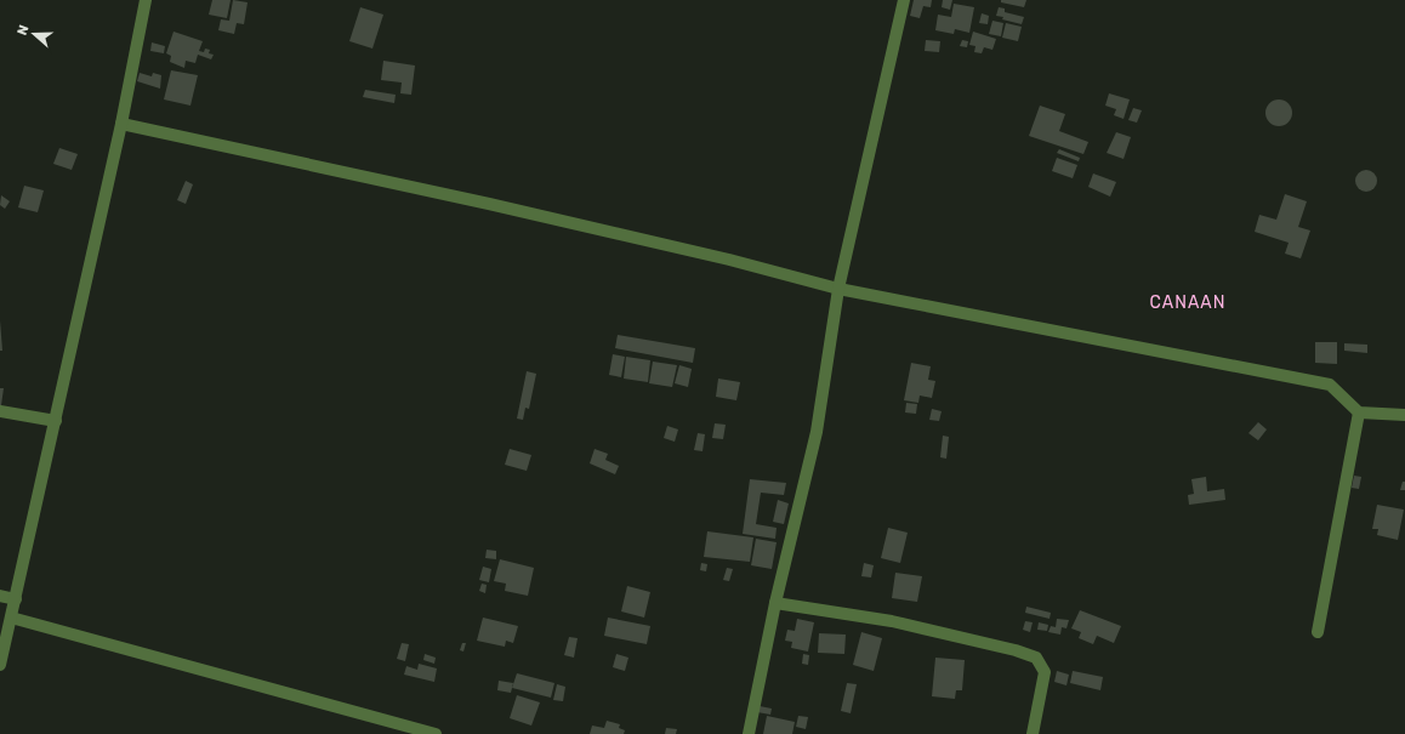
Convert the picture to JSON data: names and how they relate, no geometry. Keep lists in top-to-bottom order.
{
  "districts": ["CANAAN"],
  "north": "left"
}
